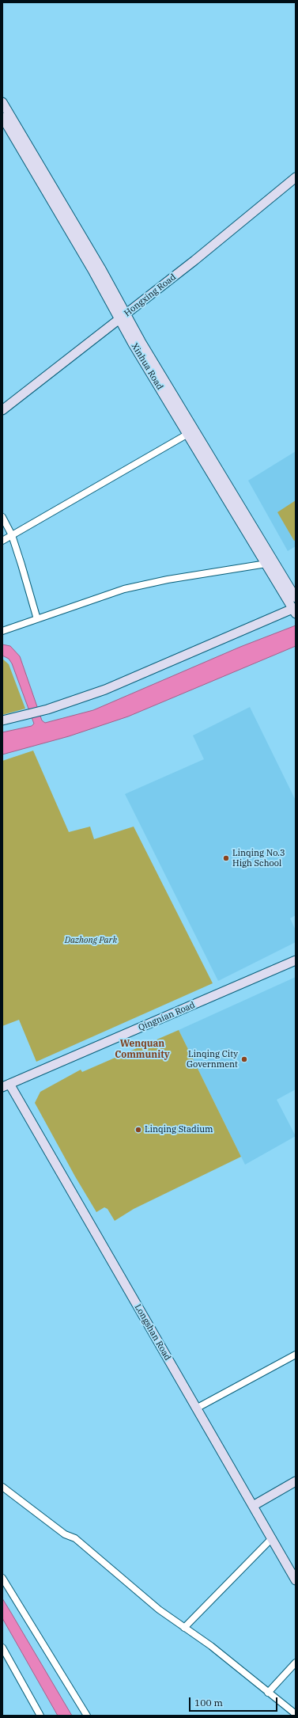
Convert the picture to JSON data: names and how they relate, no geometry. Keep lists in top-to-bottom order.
{
  "streets": {
    "street": [
      "Hongxing Road",
      "Xinhua Road",
      "Qingnian Road",
      "Longshan Road"
    ]
  },
  "crossings": [
    ["Hongxing Road", "Xinhua Road"],
    ["Qingnian Road", "Longshan Road"]
  ],
  "districts": ["Wenquan Community"],
  "parks": ["Dazhong Park"],
  "places": ["Linqing No.3 High School", "Linqing City Government", "Linqing Stadium"],
  "scale_bar": "100 m"
}
